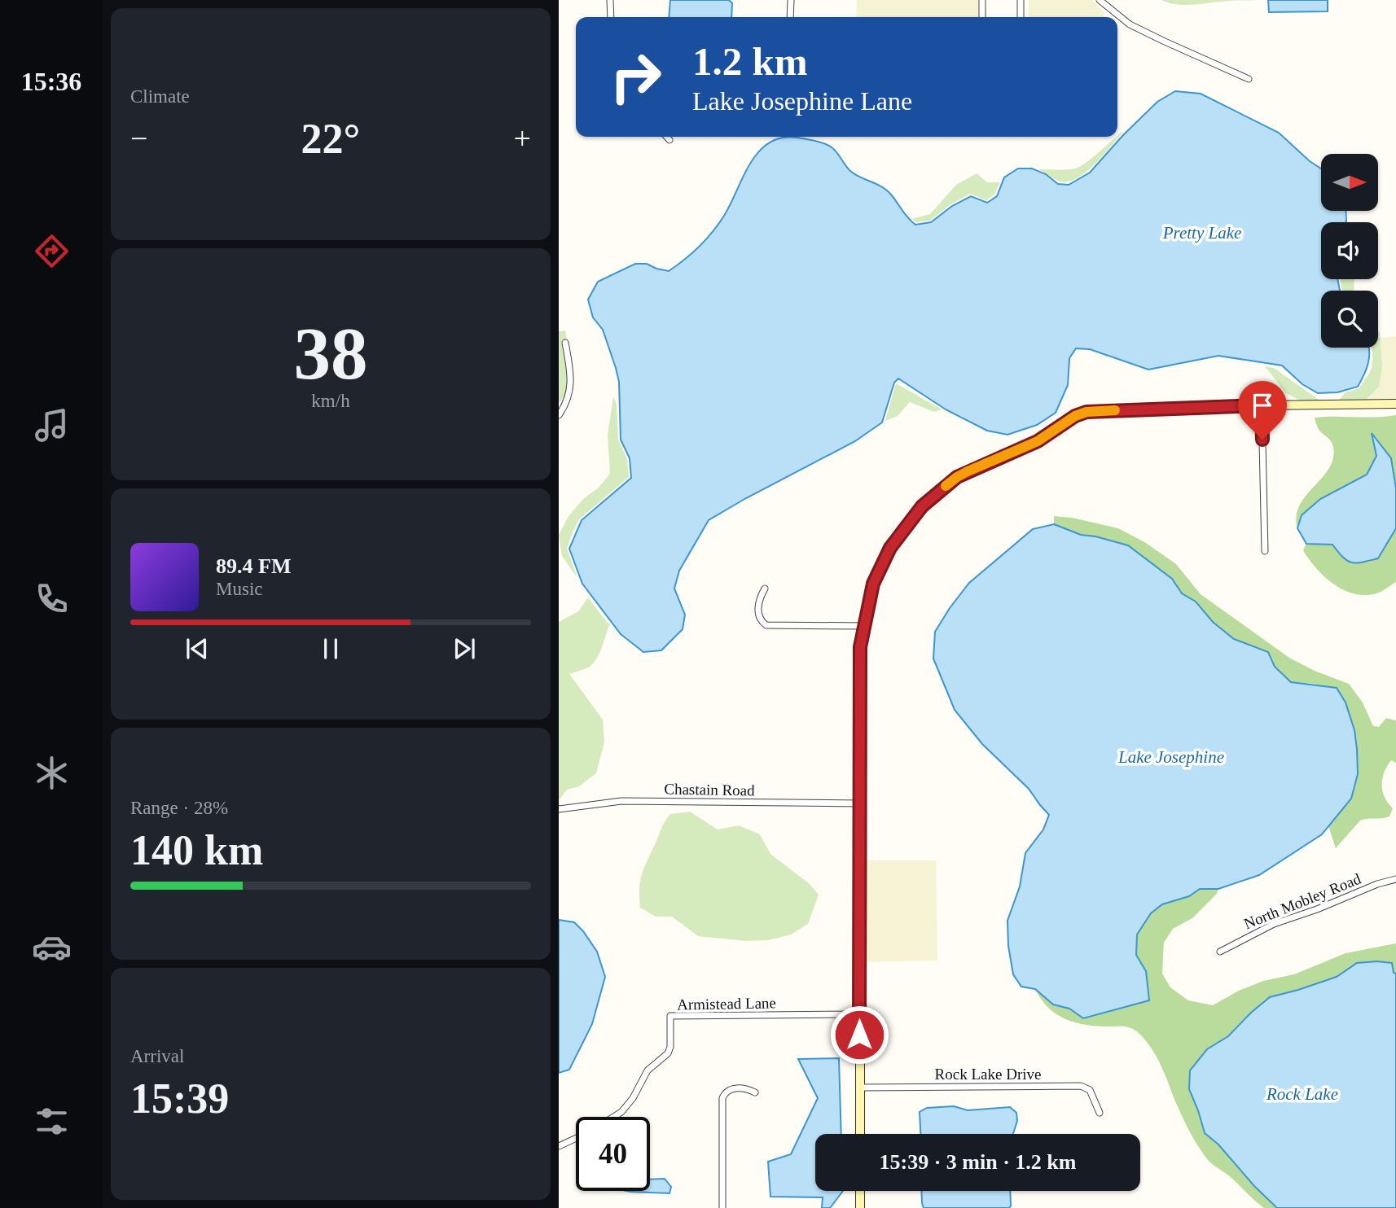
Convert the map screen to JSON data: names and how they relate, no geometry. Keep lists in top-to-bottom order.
{
  "streets": {
    "street": [
      "Chastain Road",
      "North Mobley Road",
      "Armistead Lane",
      "Rock Lake Drive"
    ]
  },
  "water": ["Pretty Lake", "Lake Josephine", "Rock Lake"],
  "north": "right",
  "page": {
    "tabs": "15:36",
    "tile": [
      "Climate",
      ["38", "km/h"],
      ["Range · 28%", "140 km"],
      ["Arrival", "15:39"]
    ],
    "turn": ["1.2 km", "Lake Josephine Lane"],
    "heat": ["−", "22°", "+"],
    "song": ["89.4 FM", "Music"],
    "limit": "40",
    "trip": "15:39 · 3 min · 1.2 km"
  }
}
